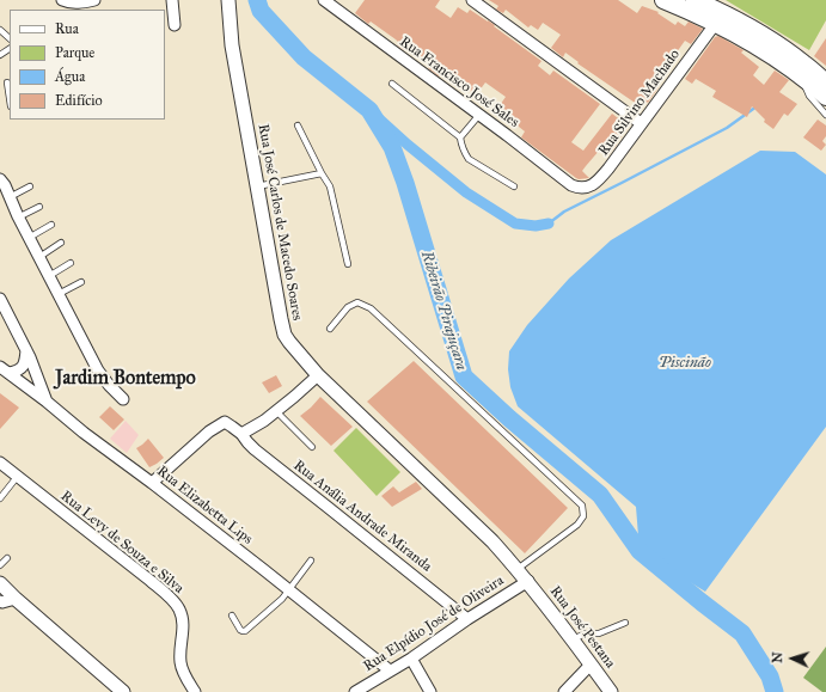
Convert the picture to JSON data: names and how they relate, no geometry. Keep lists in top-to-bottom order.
{
  "streets": {
    "street": [
      "Rua Francisco José Sales",
      "Rua Silvino Machado",
      "Rua José Carlos de Macedo Soares",
      "Rua Elizabetta Lips",
      "Rua Anália Andrade Miranda",
      "Rua Levy de Souza e Silva",
      "Rua Elpídio José de Oliveira",
      "Rua José Pestana"
    ]
  },
  "crossings": [
    ["Rua Francisco José Sales", "Rua Silvino Machado"],
    ["Rua José Carlos de Macedo Soares", "Rua Elpídio José de Oliveira"],
    ["Rua José Carlos de Macedo Soares", "Rua José Pestana"],
    ["Rua Elizabetta Lips", "Rua Elpídio José de Oliveira"],
    ["Rua Anália Andrade Miranda", "Rua Elpídio José de Oliveira"],
    ["Rua Elpídio José de Oliveira", "Rua José Pestana"]
  ],
  "districts": ["Jardim Bontempo"],
  "water": ["Ribeirão Pirajuçara", "Piscinão"],
  "legend": [
    "Rua",
    "Parque",
    "Água",
    "Edifício"
  ],
  "north": "left"
}
